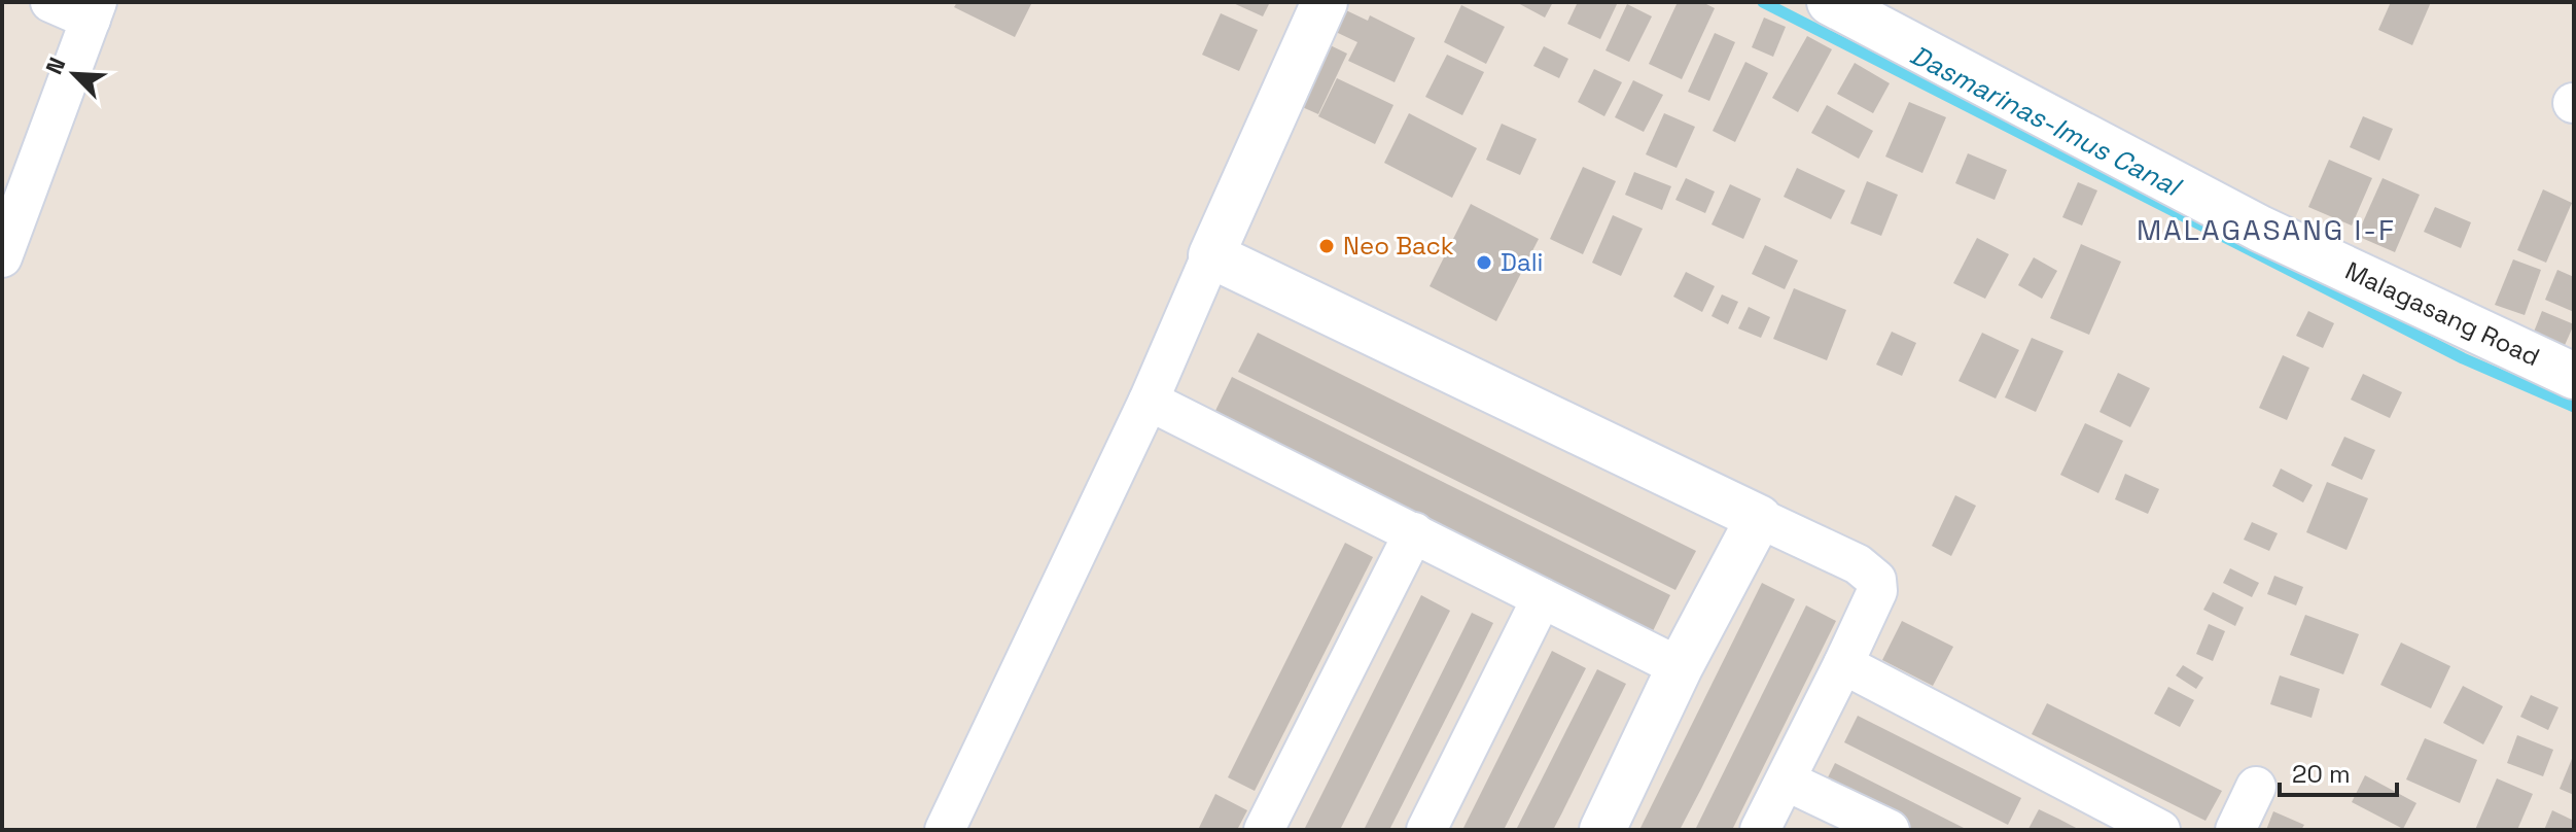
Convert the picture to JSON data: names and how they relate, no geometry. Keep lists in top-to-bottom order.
{
  "streets": {
    "street": ["Malagasang Road"]
  },
  "districts": ["MALAGASANG I-F"],
  "water": ["Dasmarinas-Imus Canal"],
  "places": ["Neo Back", "Dali"],
  "scale_bar": "20 m",
  "north": "top left"
}
